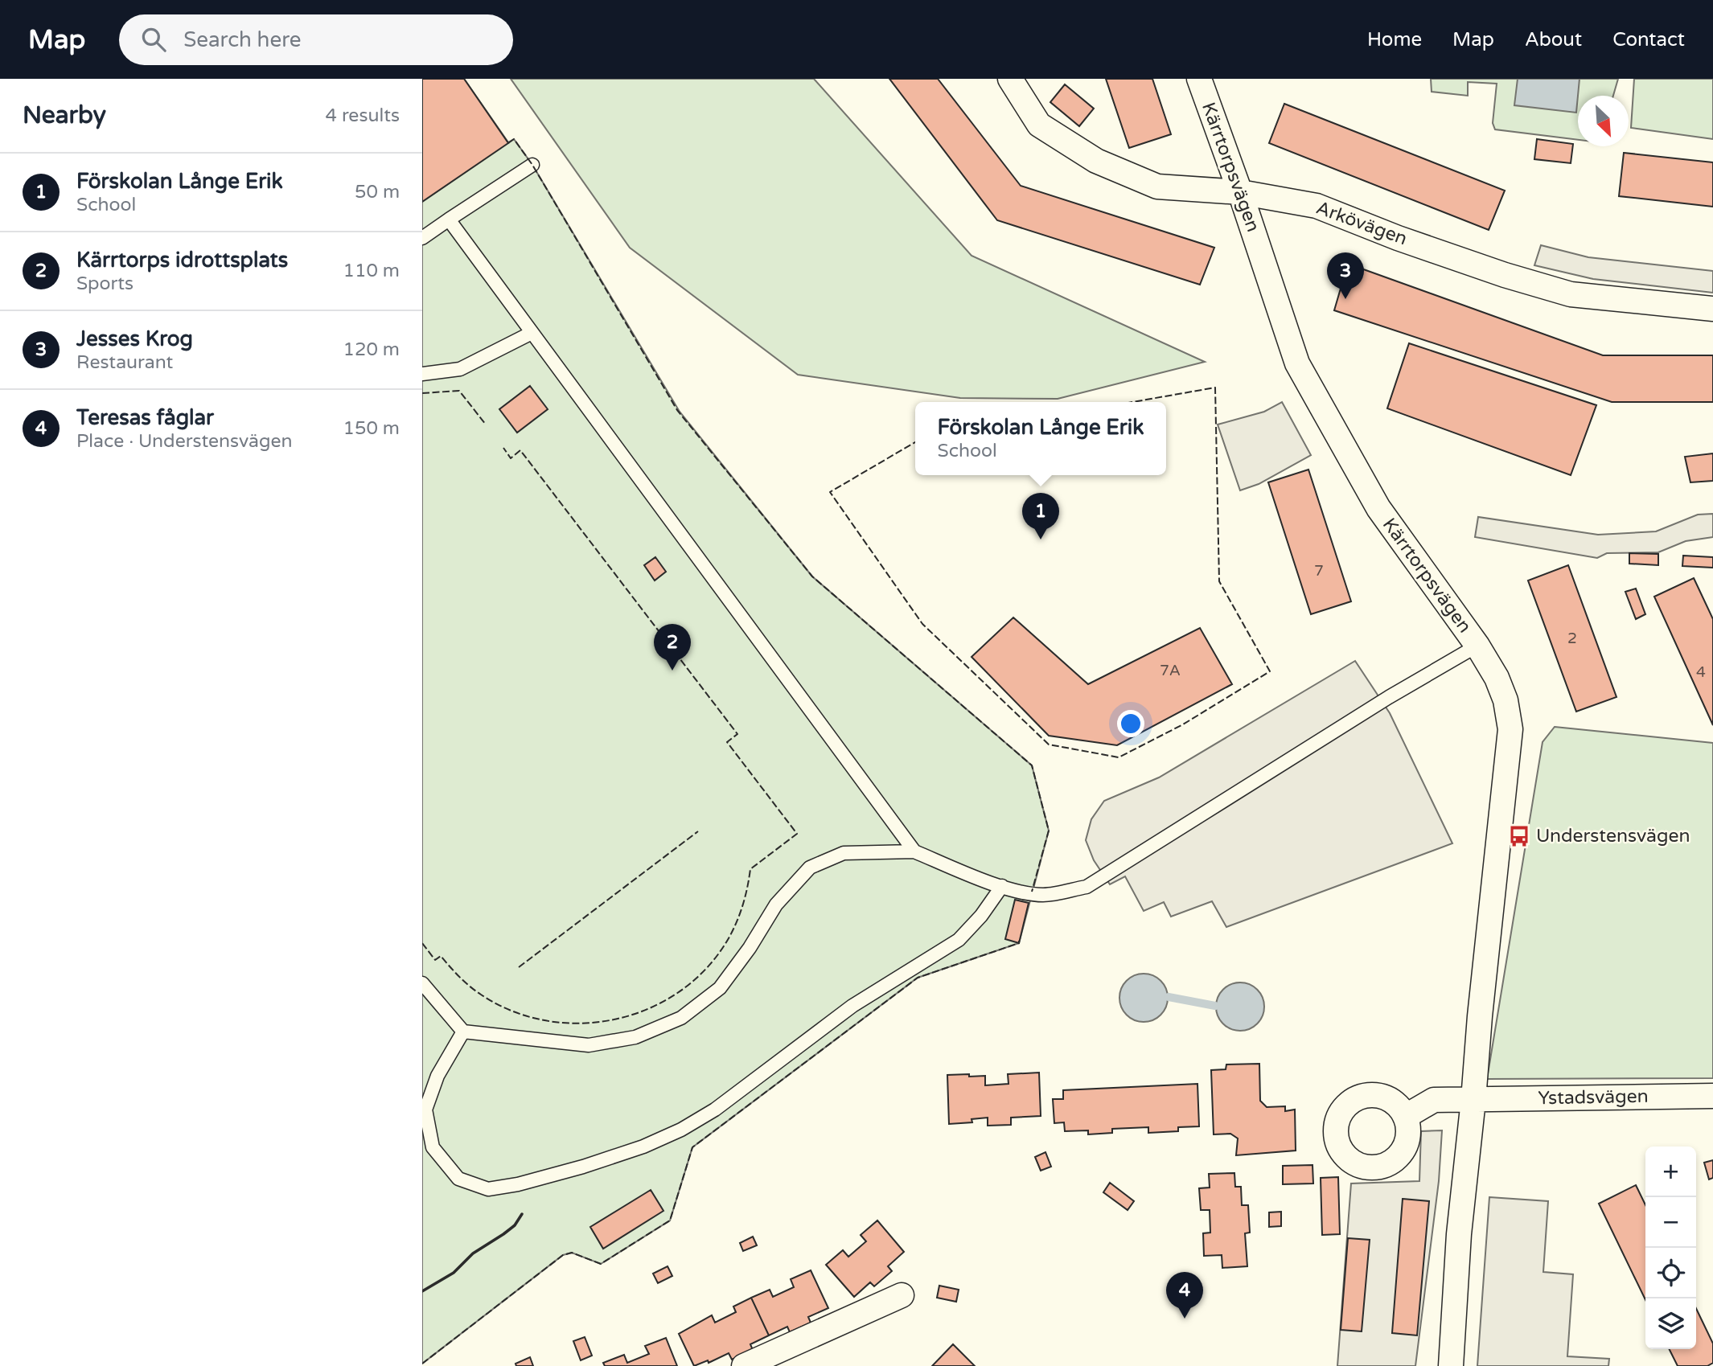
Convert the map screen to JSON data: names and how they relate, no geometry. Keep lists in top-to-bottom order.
{
  "streets": {
    "street": ["Kärrtorpsvägen", "Arkövägen", "Ystadsvägen"]
  },
  "crossings": [
    ["Kärrtorpsvägen", "Arkövägen"],
    ["Kärrtorpsvägen", "Ystadsvägen"]
  ],
  "places": {
    "bus stop": ["Understensvägen"]
  },
  "house_numbers": [
    "7",
    "2",
    "7A",
    "4"
  ],
  "north": "bottom right",
  "page": {
    "header": "Map",
    "search": "Search here",
    "nav": [
      "Home",
      "Map",
      "About",
      "Contact"
    ],
    "heading": ["Nearby", "4 results"],
    "list": [
      {
        "mark": "1",
        "name": "Förskolan Långe Erik",
        "note": "School",
        "value": "50 m"
      },
      {
        "mark": "2",
        "name": "Kärrtorps idrottsplats",
        "note": "Sports",
        "value": "110 m"
      },
      {
        "mark": "3",
        "name": "Jesses Krog",
        "note": "Restaurant",
        "value": "120 m"
      },
      {
        "mark": "4",
        "name": "Teresas fåglar",
        "note": "Place · Understensvägen",
        "value": "150 m"
      }
    ],
    "pins": [
      "3",
      "1",
      "2",
      "4"
    ],
    "popup": ["Förskolan Långe Erik", "School"],
    "map_buttons": ["+", "−"]
  }
}
